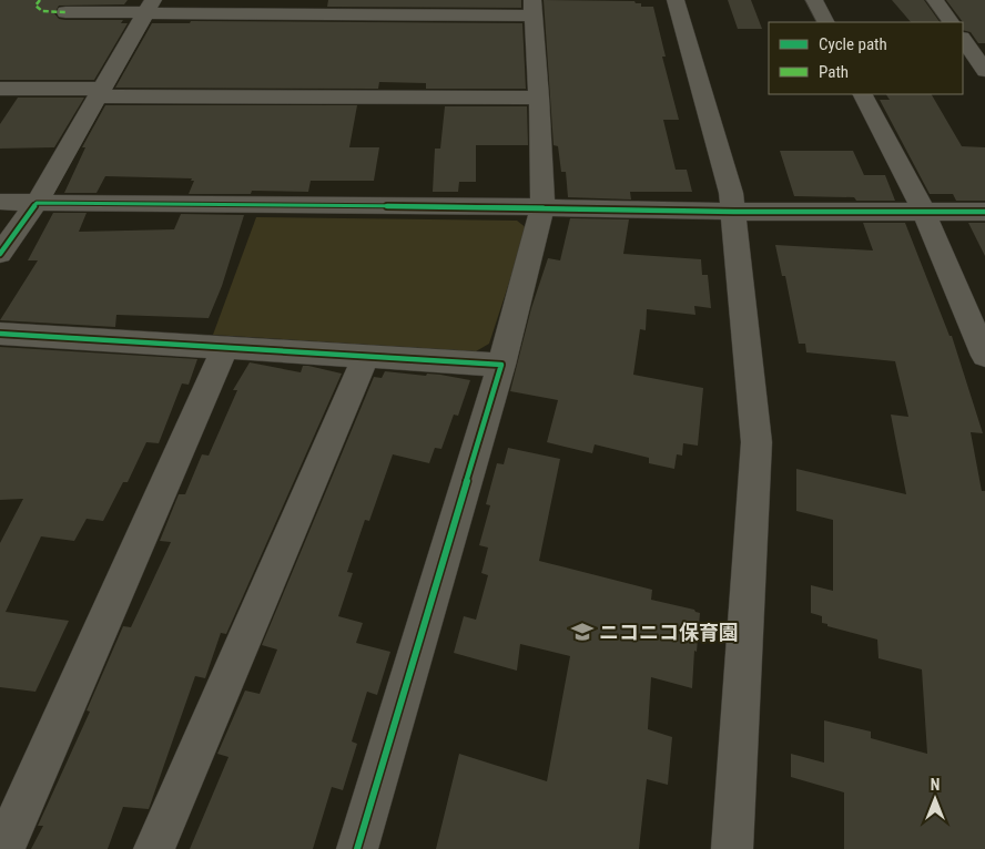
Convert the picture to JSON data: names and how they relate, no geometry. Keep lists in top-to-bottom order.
{
  "places": {
    "school or university": ["ニコニコ保育園"]
  },
  "legend": ["Cycle path", "Path"],
  "north": "top"
}
